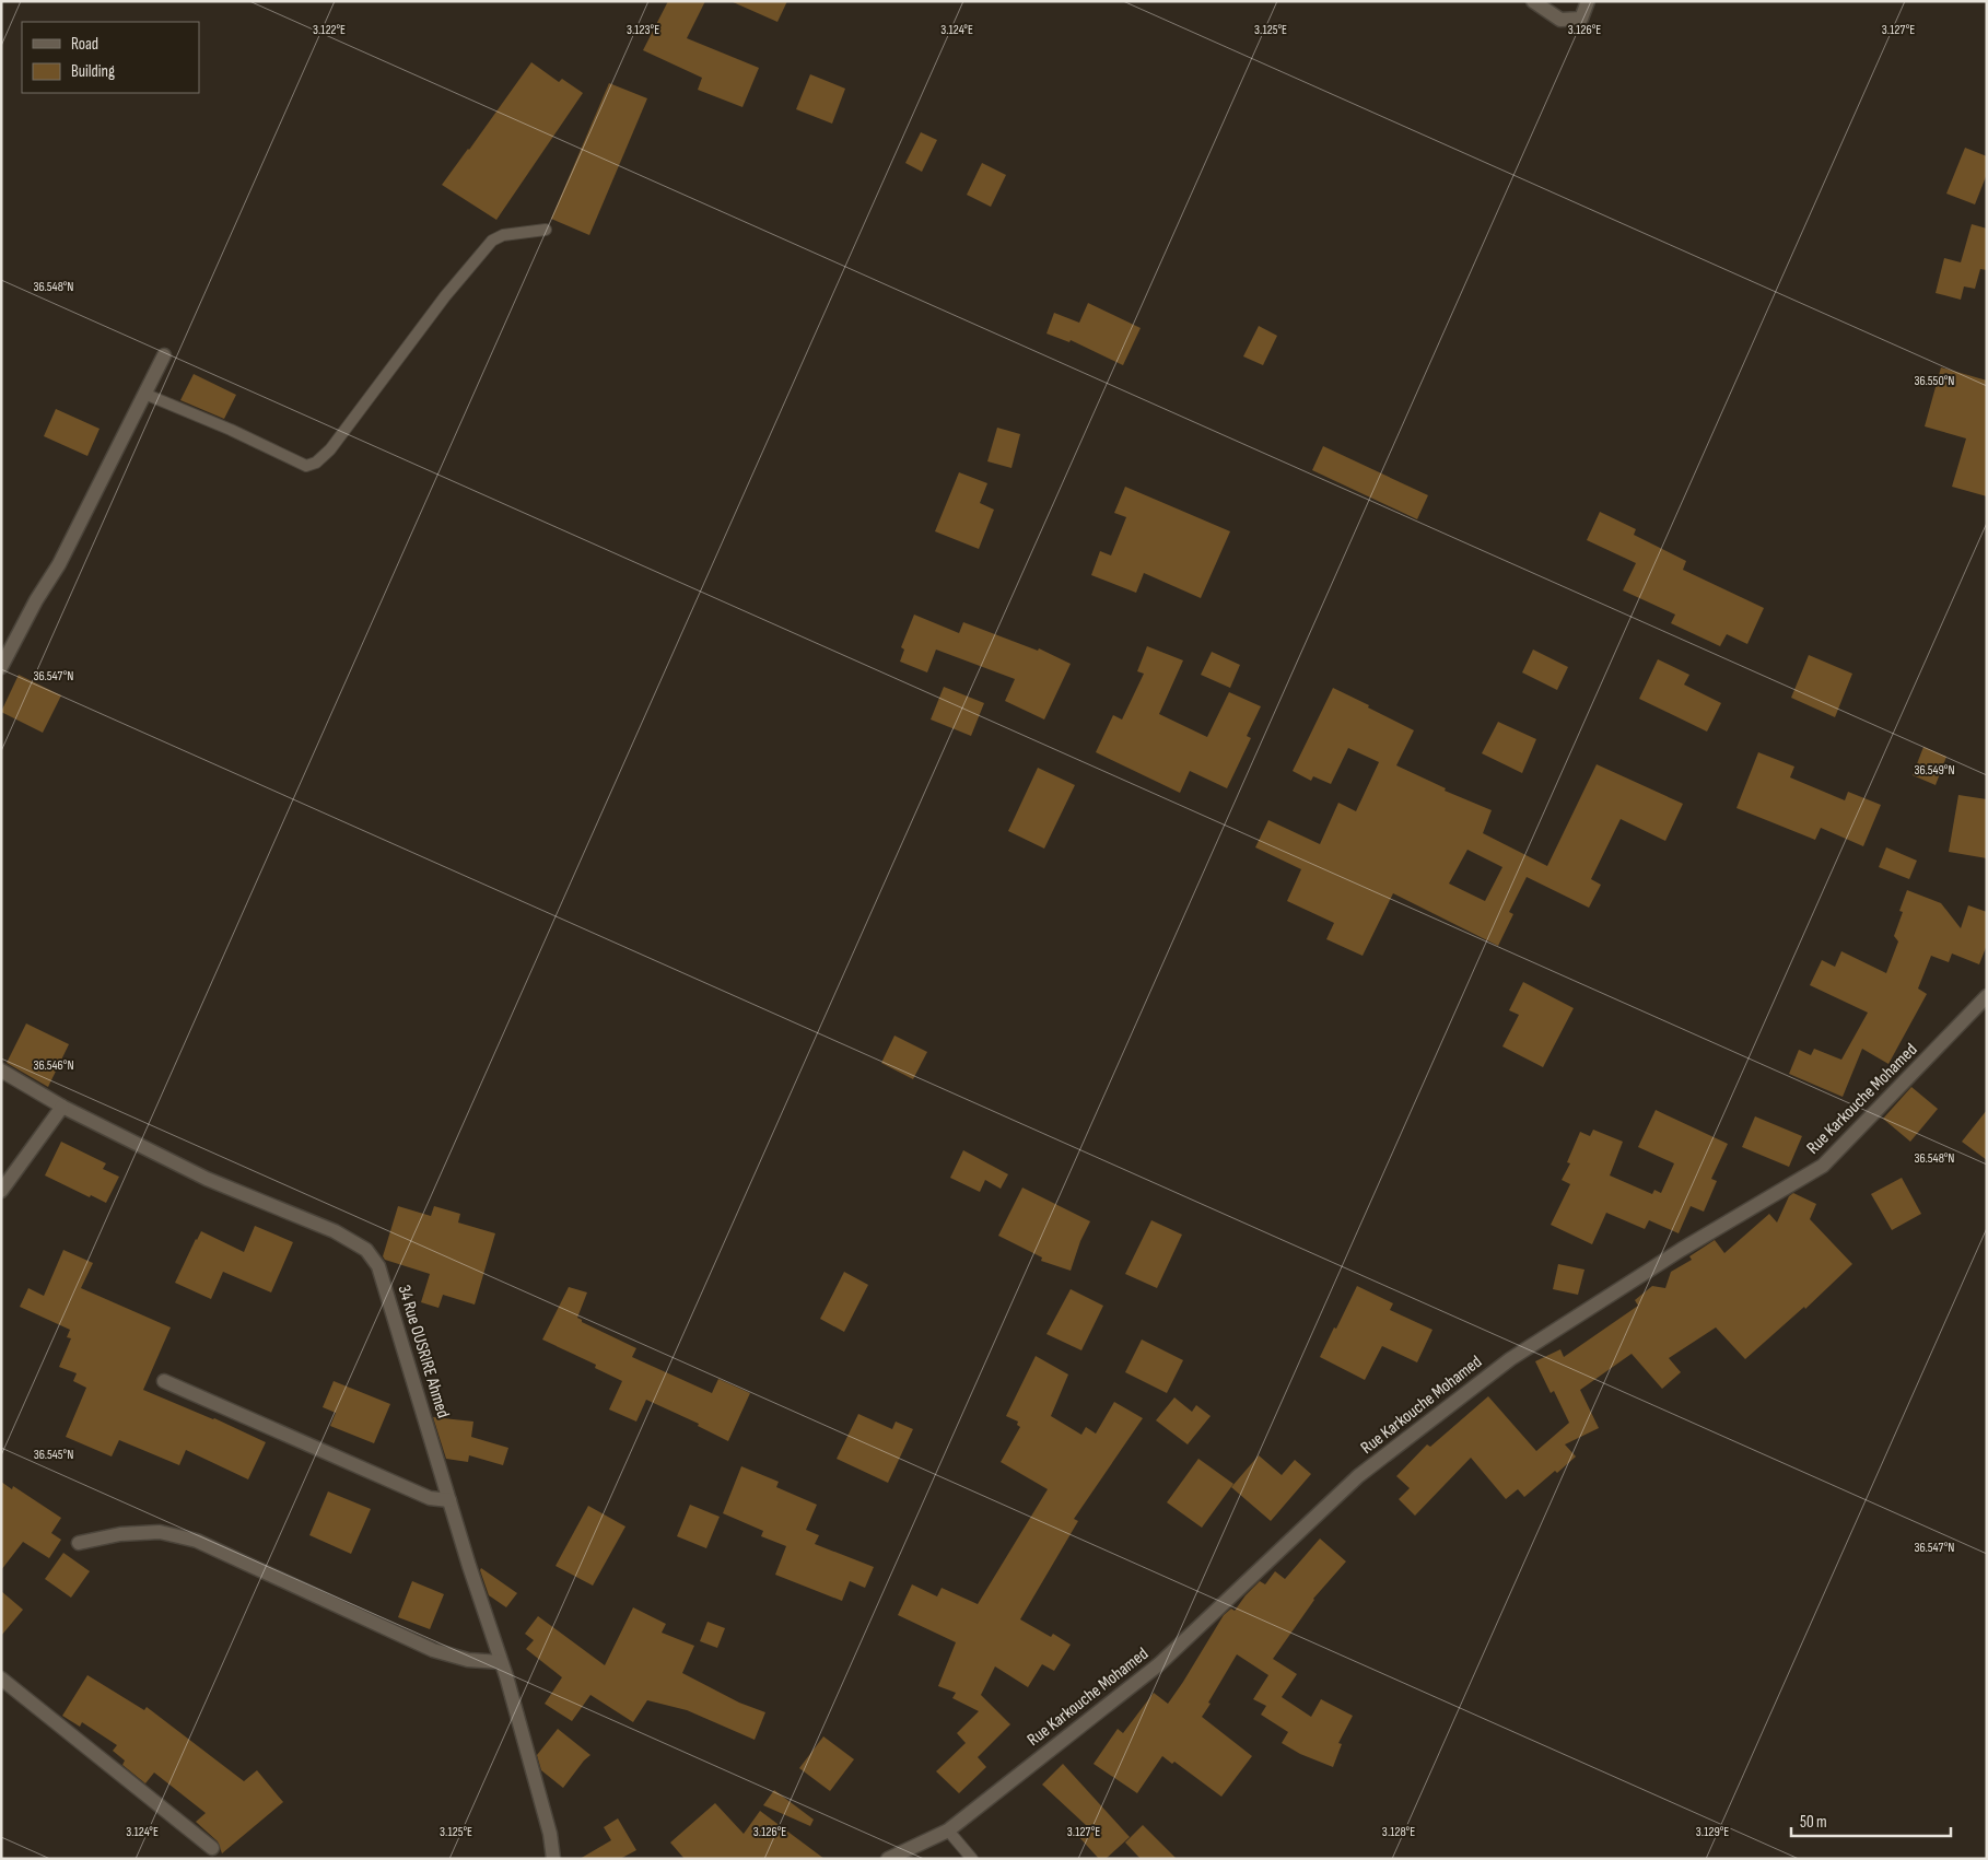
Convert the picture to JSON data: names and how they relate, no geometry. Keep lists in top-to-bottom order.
{
  "streets": {
    "street": ["Rue Karkouche Mohamed", "34 Rue OUSRIRE Ahmed"]
  },
  "legend": ["Road", "Building"],
  "scale_bar": "50 m",
  "coordinates": [
    "3.122°E",
    "3.123°E",
    "3.124°E",
    "3.125°E",
    "3.126°E",
    "3.127°E",
    "36.548°N",
    "36.550°N",
    "36.547°N",
    "36.549°N",
    "36.546°N",
    "36.545°N",
    "3.128°E",
    "3.129°E"
  ]
}
